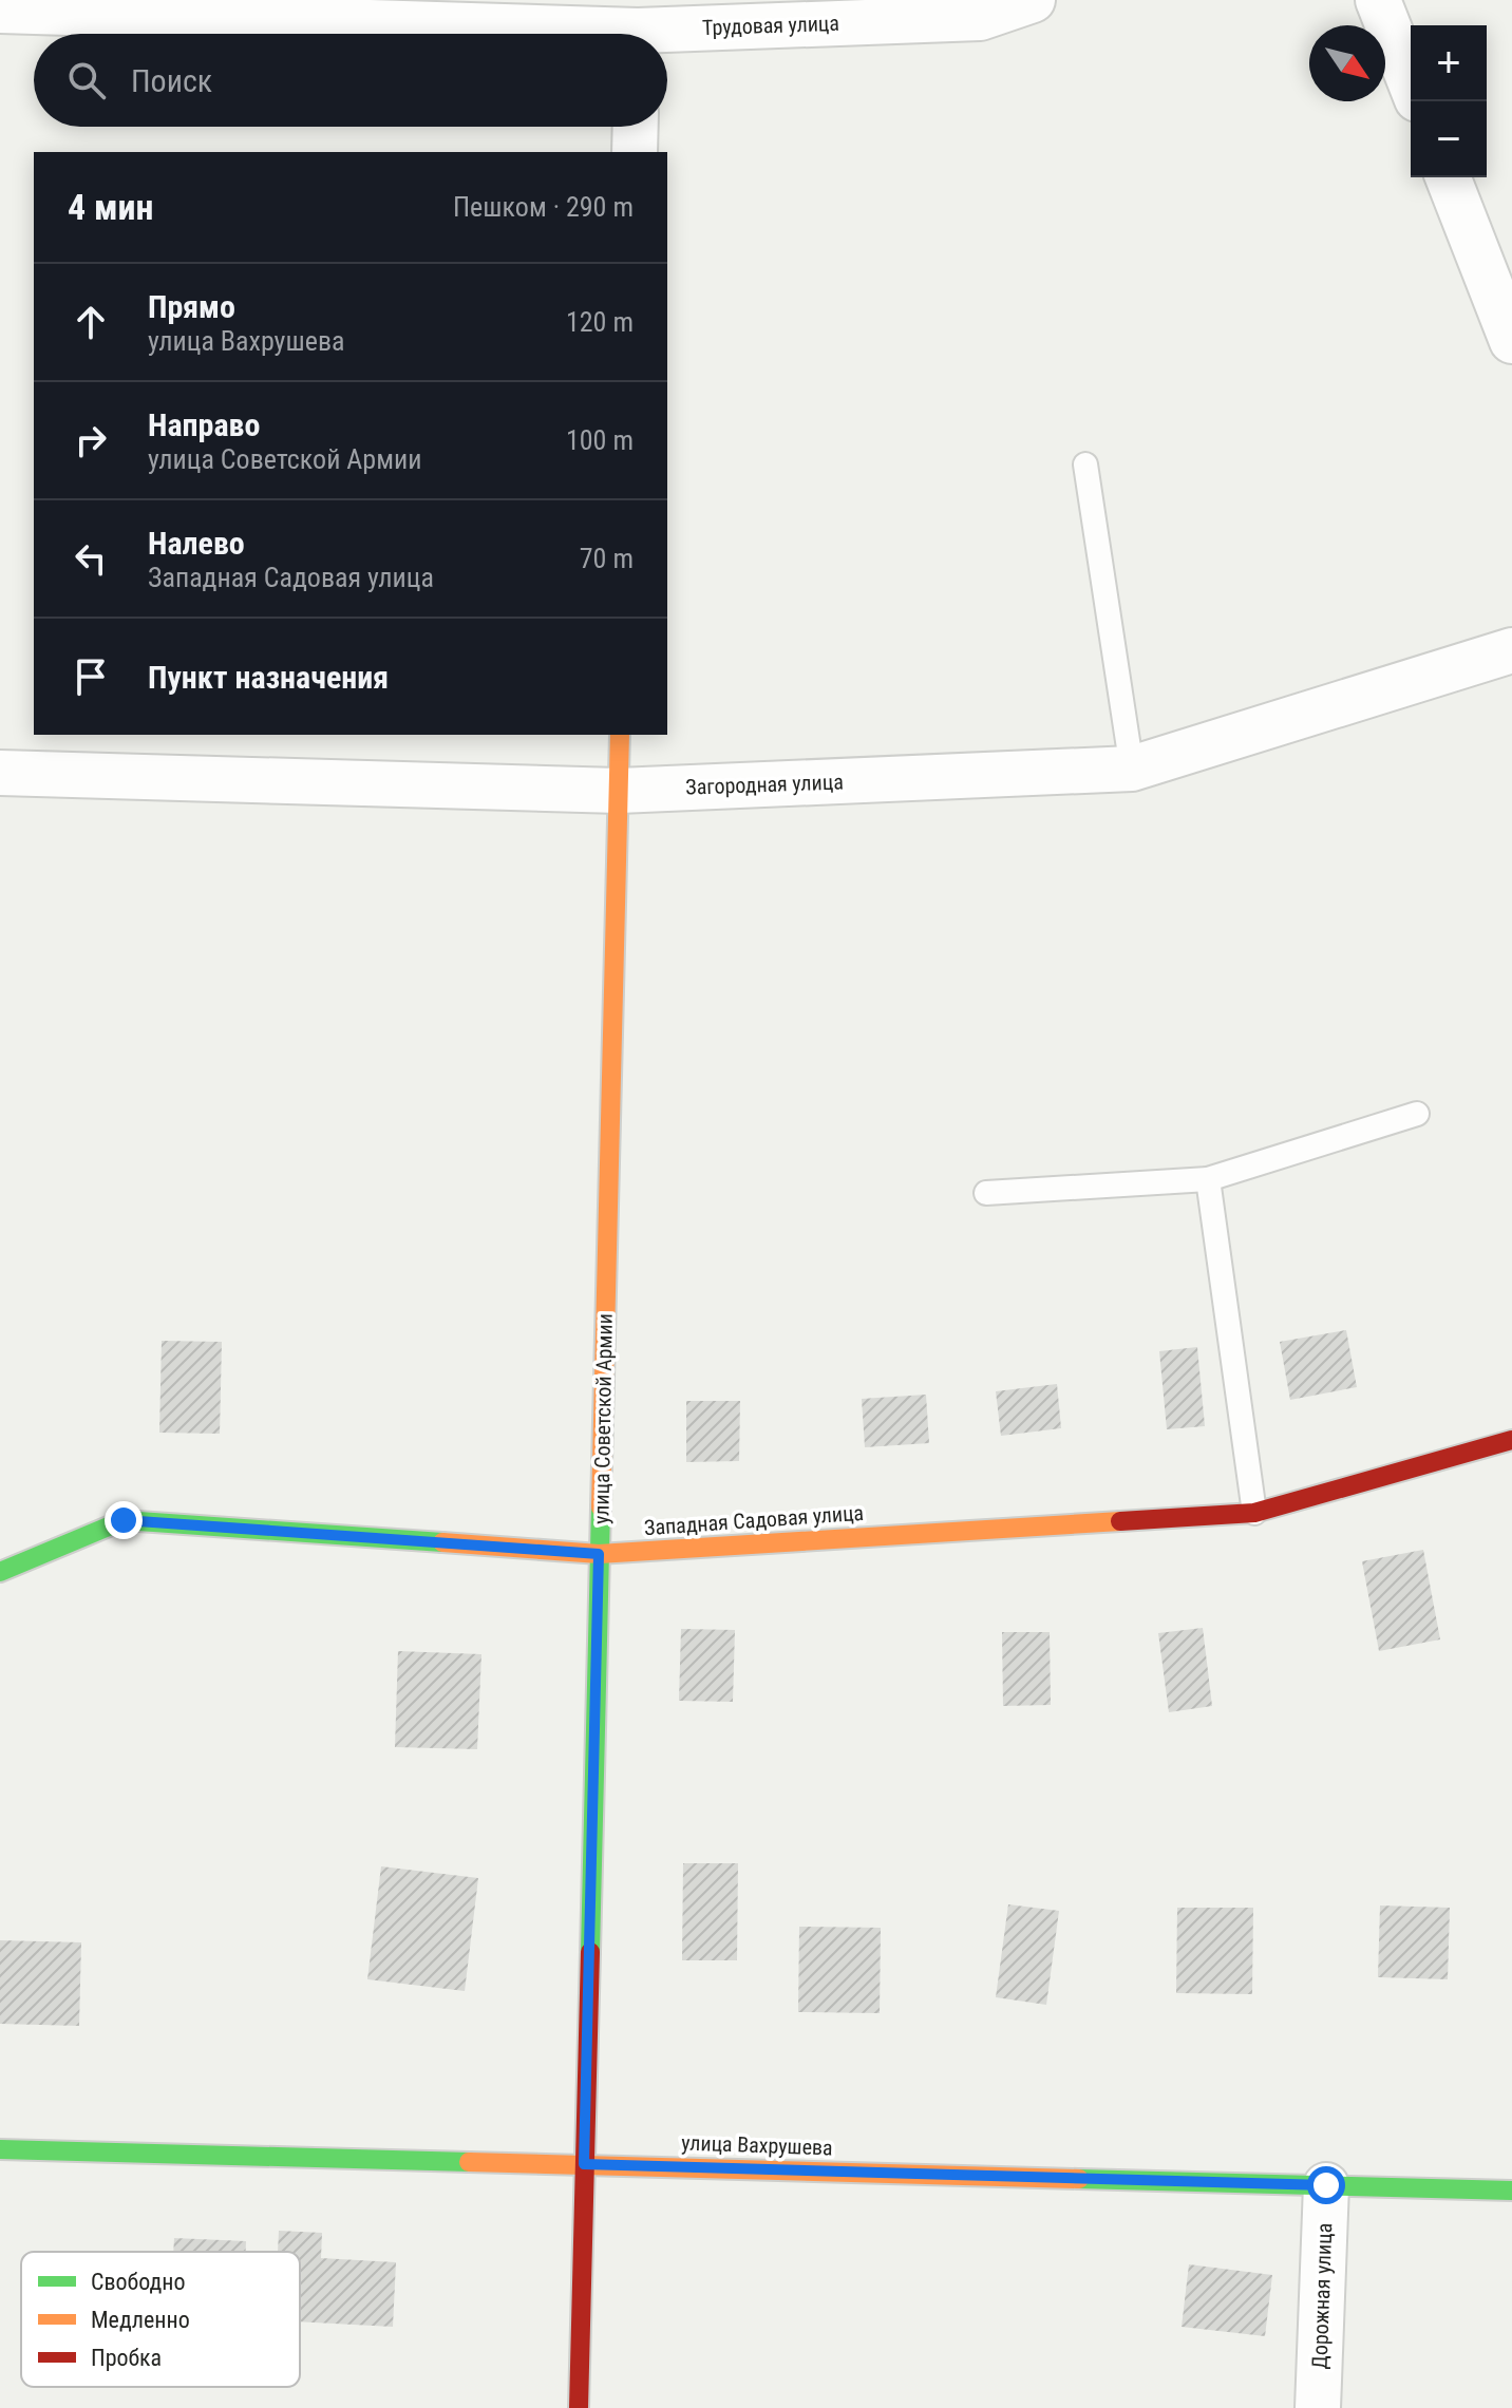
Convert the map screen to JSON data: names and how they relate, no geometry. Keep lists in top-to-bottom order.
{
  "streets": {
    "street": [
      "Трудовая улица",
      "Загородная улица",
      "улица Советской Армии",
      "Западная Садовая улица",
      "улица Вахрушева",
      "Дорожная улица"
    ]
  },
  "crossings": [
    ["Загородная улица", "улица Советской Армии"],
    ["улица Советской Армии", "Западная Садовая улица"],
    ["улица Советской Армии", "улица Вахрушева"],
    ["улица Вахрушева", "Дорожная улица"]
  ],
  "legend": ["Свободно", "Медленно", "Пробка"],
  "north": "bottom right",
  "page": {
    "map_buttons": ["+", "−"],
    "search": "Поиск",
    "heading": ["4 мин", "Пешком · 290 m"],
    "list": [
      ["Прямо", "улица Вахрушева", "120 m"],
      ["Направо", "улица Советской Армии", "100 m"],
      ["Налево", "Западная Садовая улица", "70 m"],
      "Пункт назначения"
    ]
  }
}
